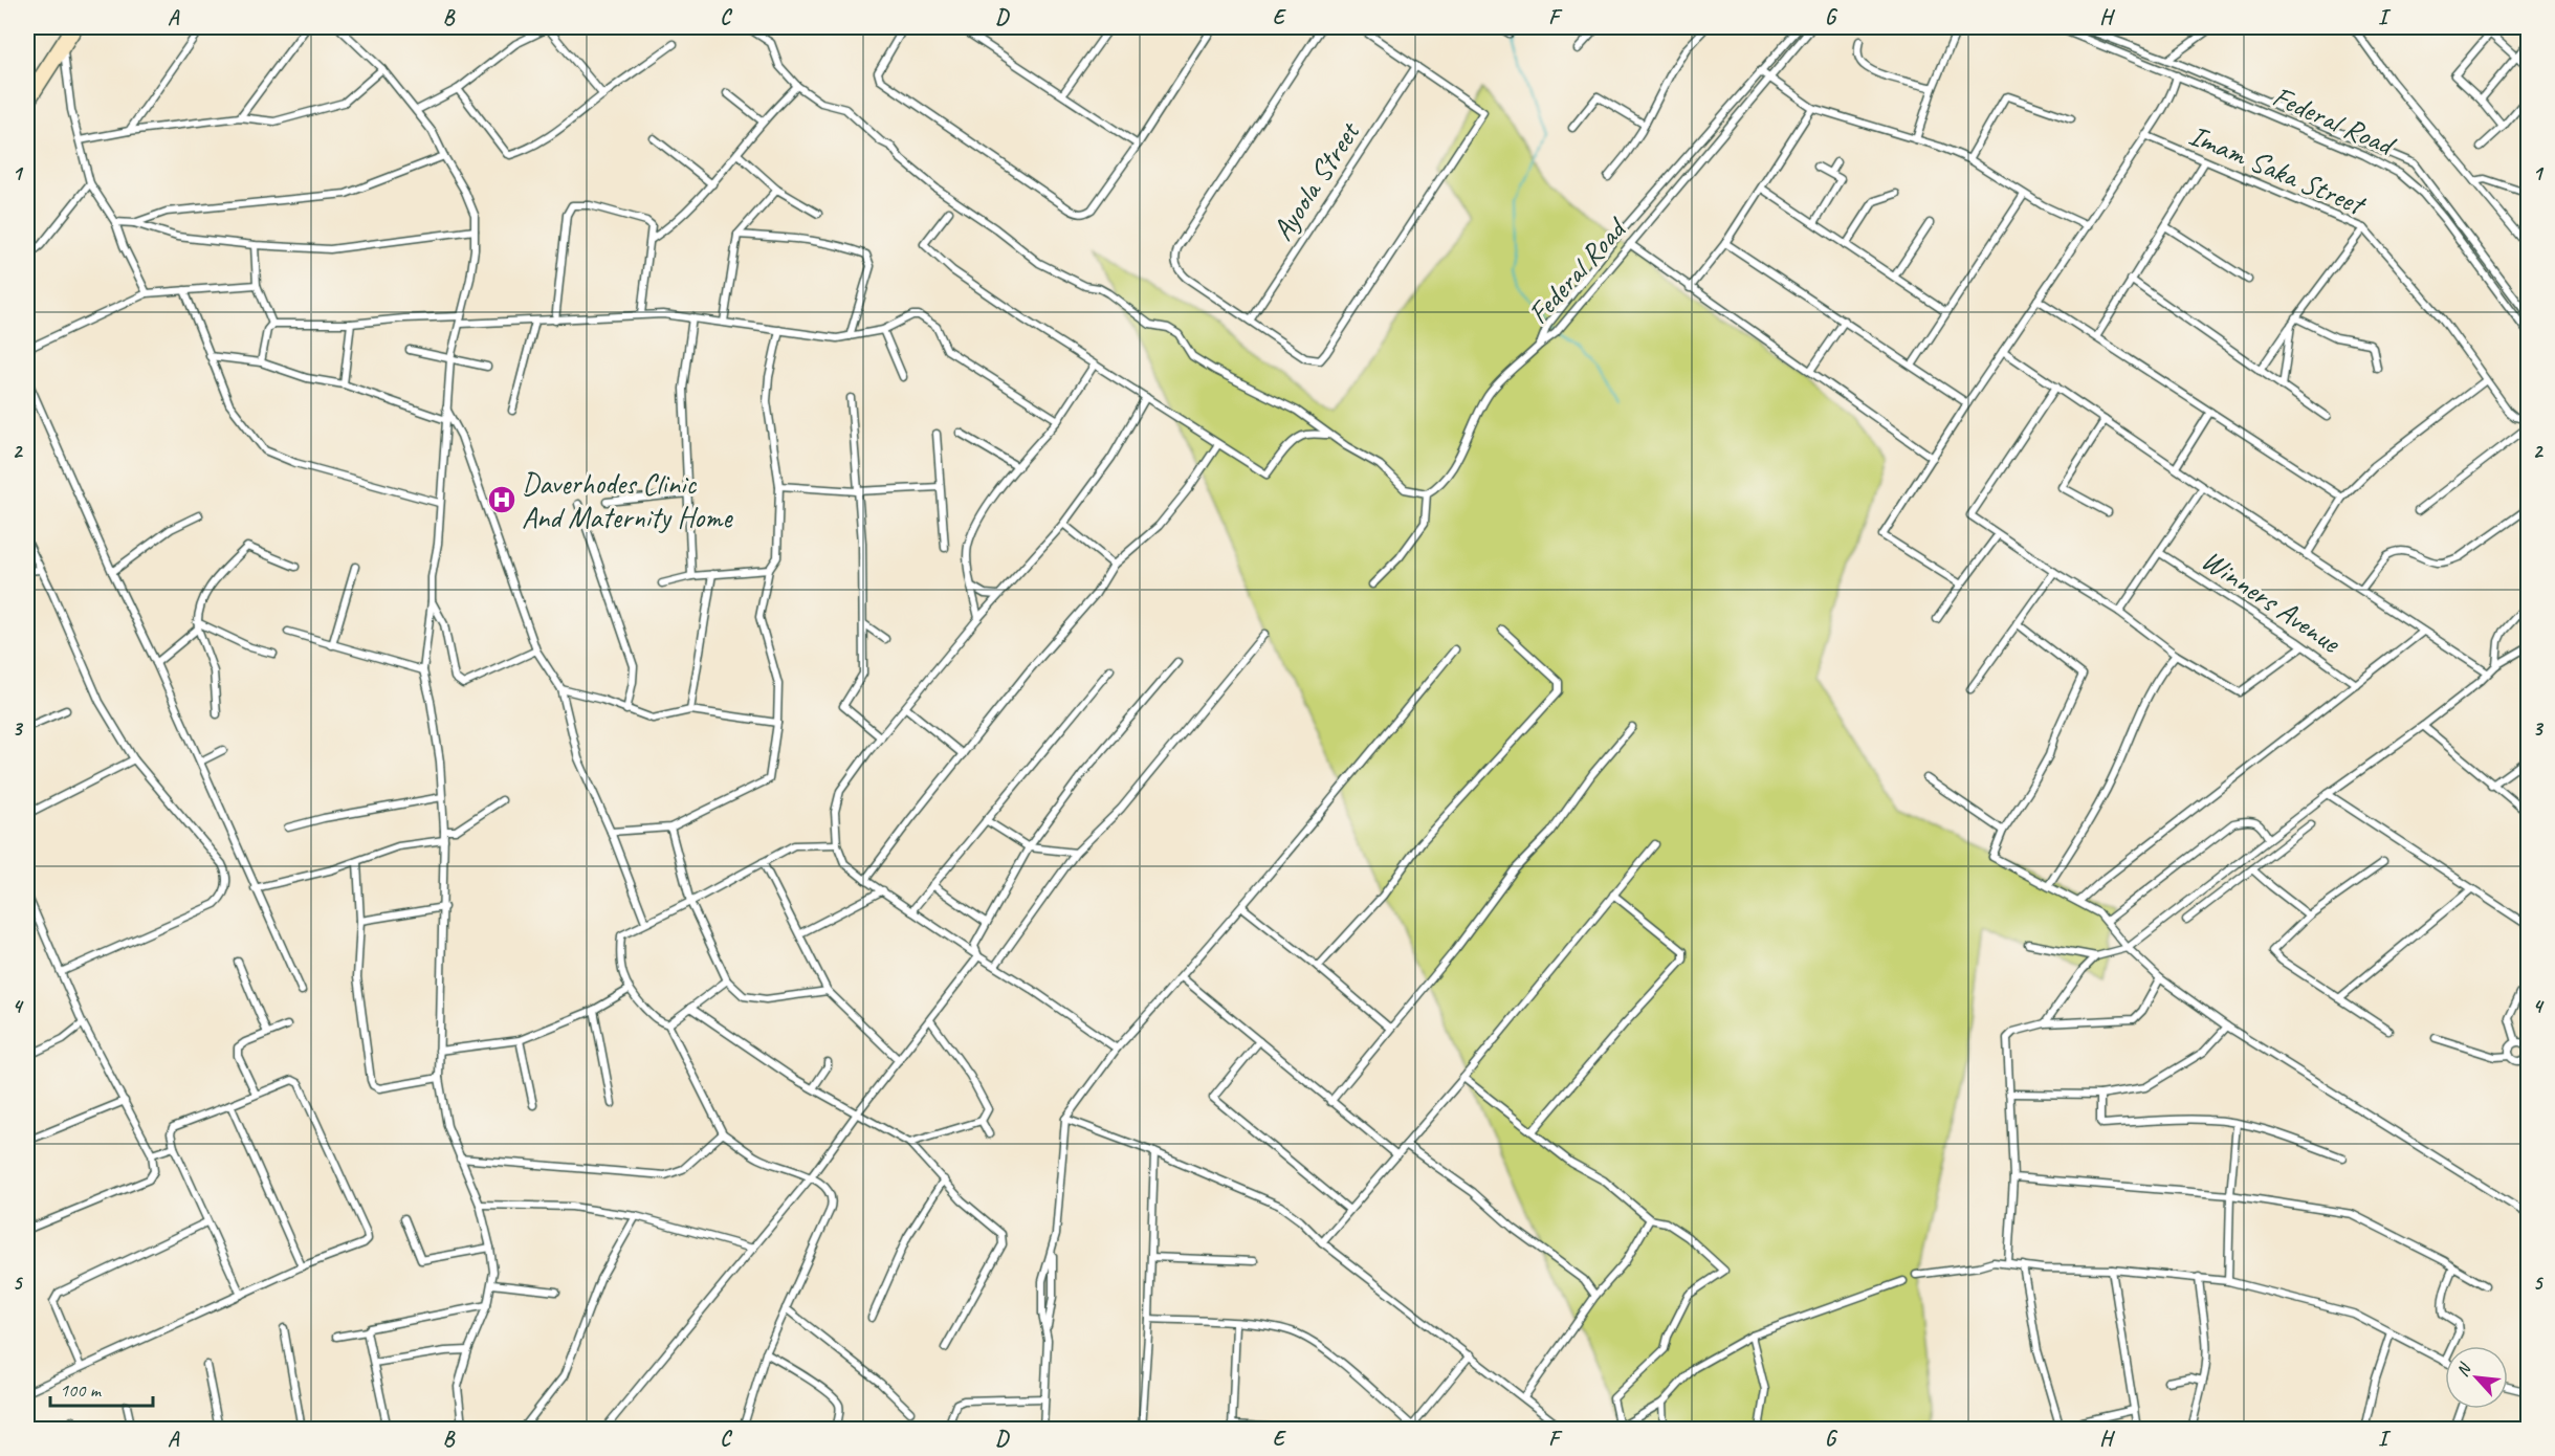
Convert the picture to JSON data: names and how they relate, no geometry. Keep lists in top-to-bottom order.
{
  "streets": {
    "street": [
      "Federal Road",
      "Imam Saka Street",
      "Ayoola Street",
      "Winners Avenue"
    ]
  },
  "places": {
    "hospital": ["Daverhodes Clinic And Maternity Home"]
  },
  "scale_bar": "100 m",
  "north": "top left",
  "grid": {
    "columns": [
      "A",
      "B",
      "C",
      "D",
      "E",
      "F",
      "G",
      "H",
      "I"
    ],
    "rows": [
      "1",
      "2",
      "3",
      "4",
      "5"
    ]
  }
}
